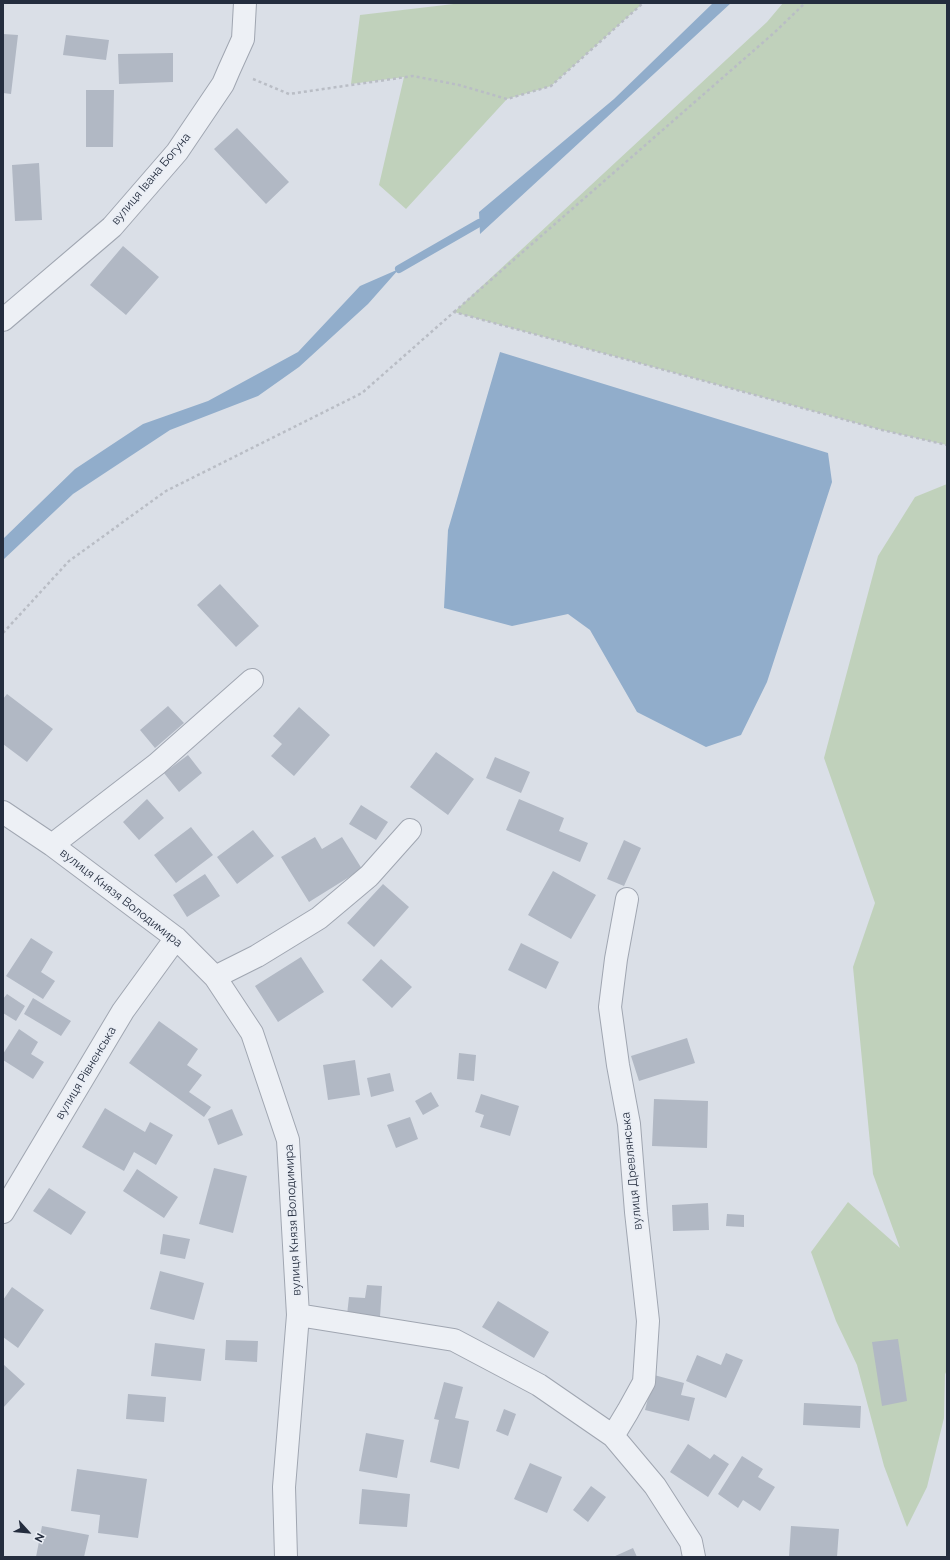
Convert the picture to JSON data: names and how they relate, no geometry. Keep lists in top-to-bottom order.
{
  "streets": {
    "street": [
      "вулиця Івана Богуна",
      "вулиця Князя Володимира",
      "вулиця Рівненська",
      "вулиця Древлянська"
    ]
  },
  "crossings": [
    ["вулиця Князя Володимира", "вулиця Рівненська"]
  ],
  "north": "bottom right"
}
